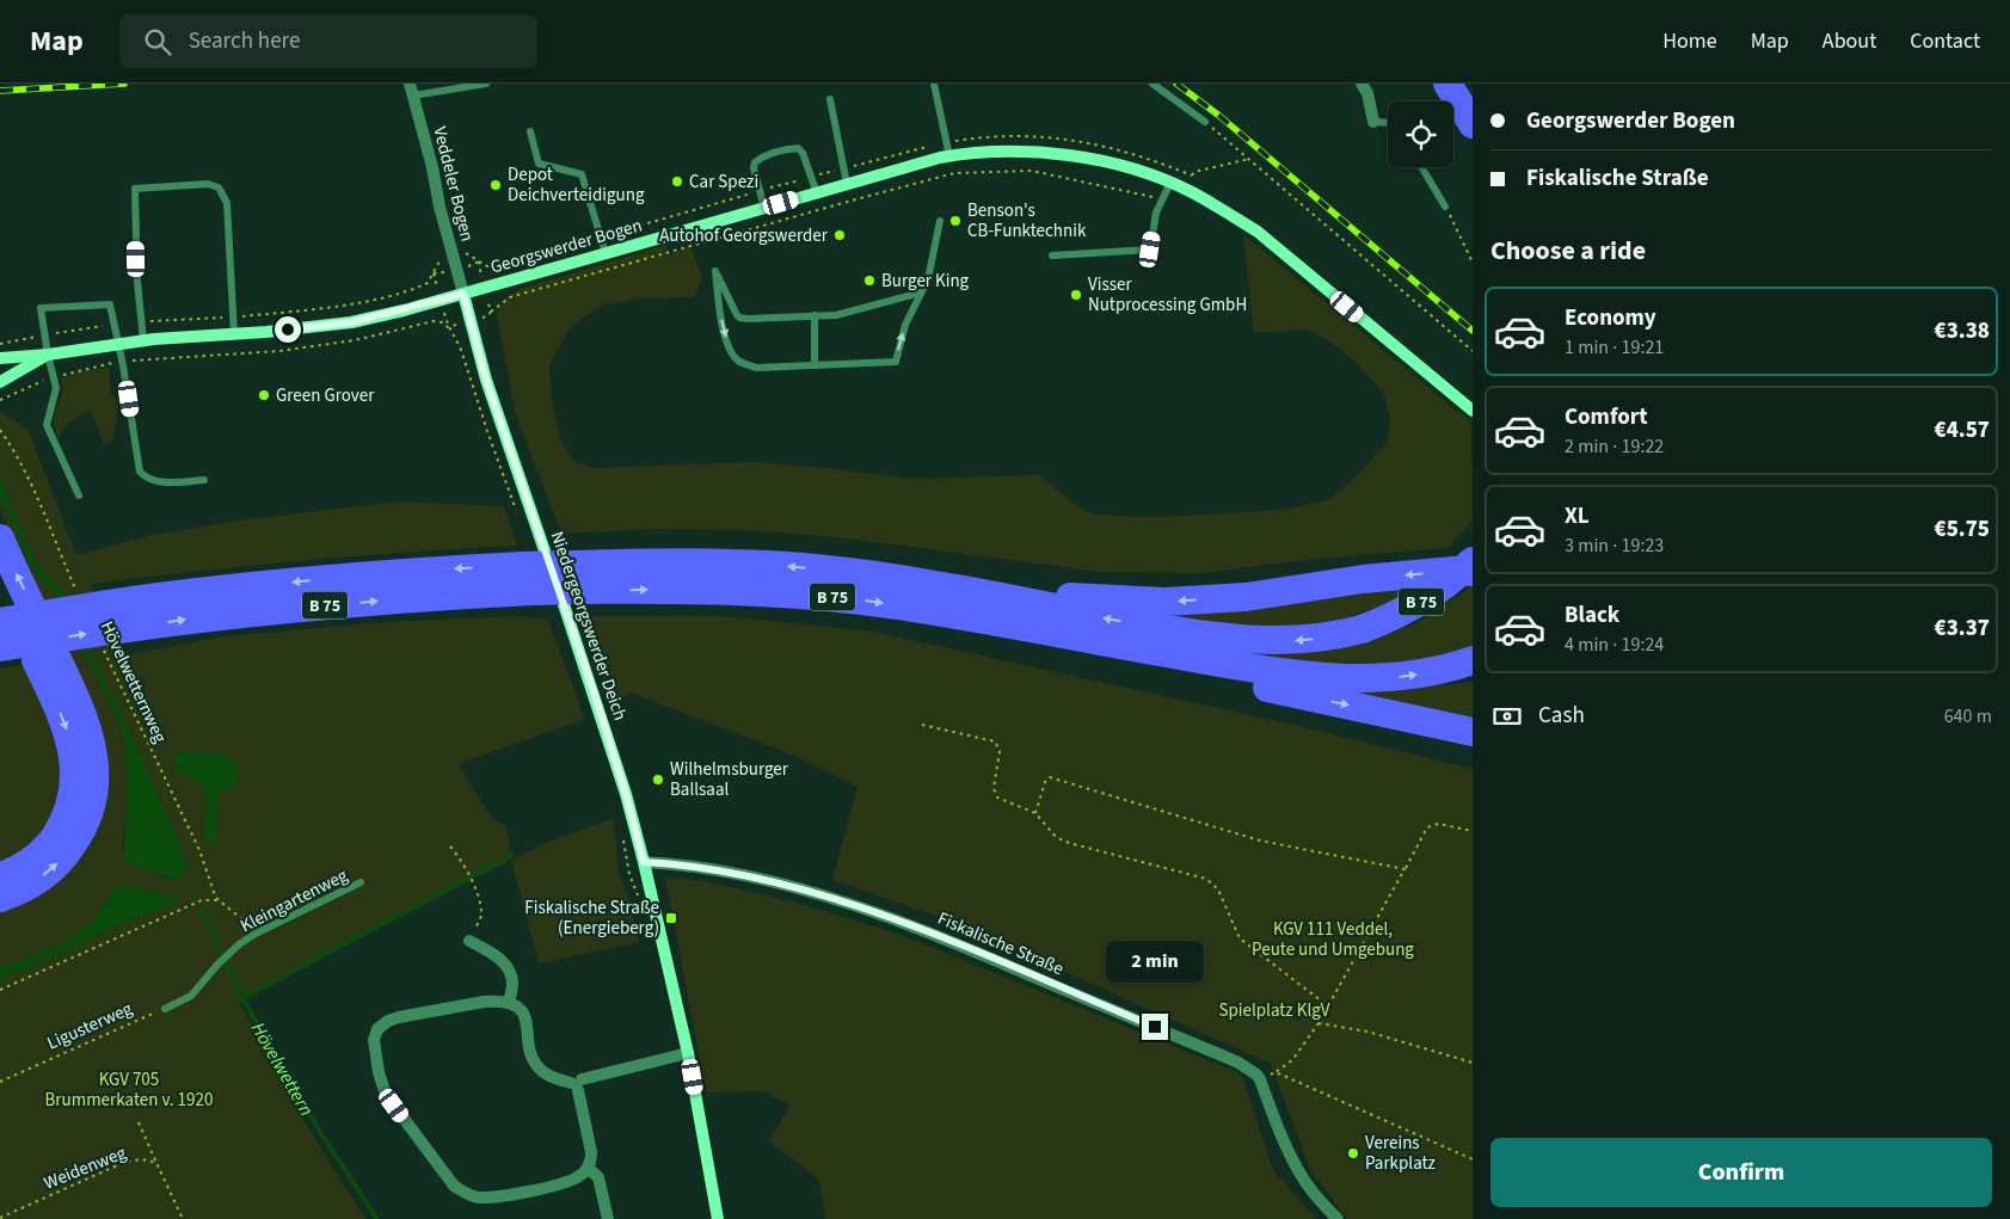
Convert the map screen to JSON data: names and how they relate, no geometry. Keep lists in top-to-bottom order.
{
  "streets": {
    "highway": ["B 75"],
    "street": [
      "Veddeler Bogen",
      "Georgswerder Bogen",
      "Niedergeorgswerder Deich",
      "Fiskalische Straße"
    ],
    "lane": ["Kleingartenweg"],
    "path": ["Hövelwetternweg", "Ligusterweg", "Weidenweg"]
  },
  "crossings": [
    ["Veddeler Bogen", "Georgswerder Bogen"],
    ["Veddeler Bogen", "Niedergeorgswerder Deich"],
    ["Georgswerder Bogen", "Niedergeorgswerder Deich"],
    ["B 75", "Hövelwetternweg"],
    ["Niedergeorgswerder Deich", "Fiskalische Straße"],
    ["Kleingartenweg", "Ligusterweg"]
  ],
  "water": ["Hövelwettern"],
  "parks": ["KGV 111 Veddel, Peute und Umgebung", "Spielplatz KlgV", "KGV 705 Brummerkaten v. 1920"],
  "places": {
    "other": [
      "Car Spezi",
      "Depot Deichverteidigung",
      "Benson's CB-Funktechnik",
      "Autohof Georgswerder",
      "Burger King",
      "Visser Nutprocessing GmbH",
      "Green Grover",
      "Wilhelmsburger Ballsaal",
      "Vereins Parkplatz"
    ],
    "transit": ["Fiskalische Straße (Energieberg)"]
  },
  "page": {
    "header": "Map",
    "search": "Search here",
    "nav": [
      "Home",
      "Map",
      "About",
      "Contact"
    ],
    "banner": ["Georgswerder Bogen", "Fiskalische Straße"],
    "heading": "Choose a ride",
    "list": [
      {
        "name": "Economy",
        "note": "1 min · 19:21",
        "value": "€3.38"
      },
      {
        "name": "Comfort",
        "note": "2 min · 19:22",
        "value": "€4.57"
      },
      {
        "name": "XL",
        "note": "3 min · 19:23",
        "value": "€5.75"
      },
      {
        "name": "Black",
        "note": "4 min · 19:24",
        "value": "€3.37"
      }
    ],
    "pay": ["Cash", "640 m"],
    "bubble": "2 min",
    "buttons": "Confirm"
  }
}
